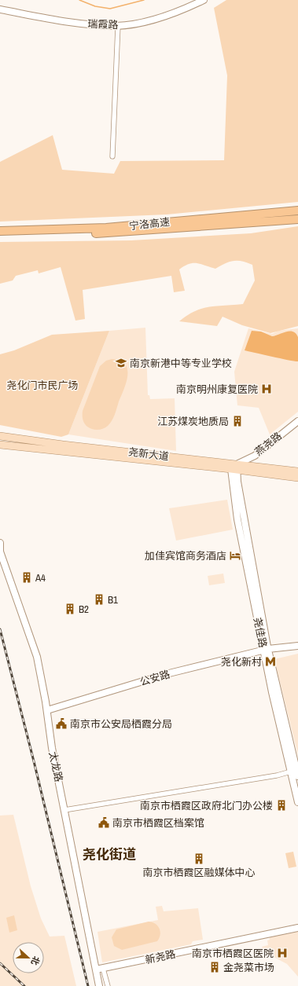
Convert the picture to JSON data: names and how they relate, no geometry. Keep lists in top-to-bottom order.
{
  "streets": {
    "highway": ["宁洛高速"],
    "main road": ["尧新大道"],
    "street": [
      "瑞霞路",
      "燕尧路",
      "尧佳路",
      "公安路",
      "太龙路",
      "新尧路"
    ]
  },
  "crossings": [
    ["燕尧路", "尧新大道"],
    ["燕尧路", "尧佳路"],
    ["尧新大道", "尧佳路"],
    ["尧佳路", "公安路"],
    ["公安路", "太龙路"],
    ["太龙路", "新尧路"]
  ],
  "districts": ["尧化街道"],
  "parks": ["尧化门市民广场"],
  "places": {
    "school or university": ["南京新港中等专业学校"],
    "hospital": ["南京明州康复医院", "南京市栖霞区医院"],
    "building": [
      "江苏煤炭地质局",
      "A4",
      "B1",
      "B2",
      "南京市栖霞区政府北门办公楼",
      "南京市栖霞区融媒体中心",
      "金尧菜市场"
    ],
    "hotel": ["加佳宾馆商务酒店"],
    "metro station": ["尧化新村"],
    "public building": ["南京市公安局栖霞分局", "南京市栖霞区档案馆"]
  },
  "north": "right"
}
